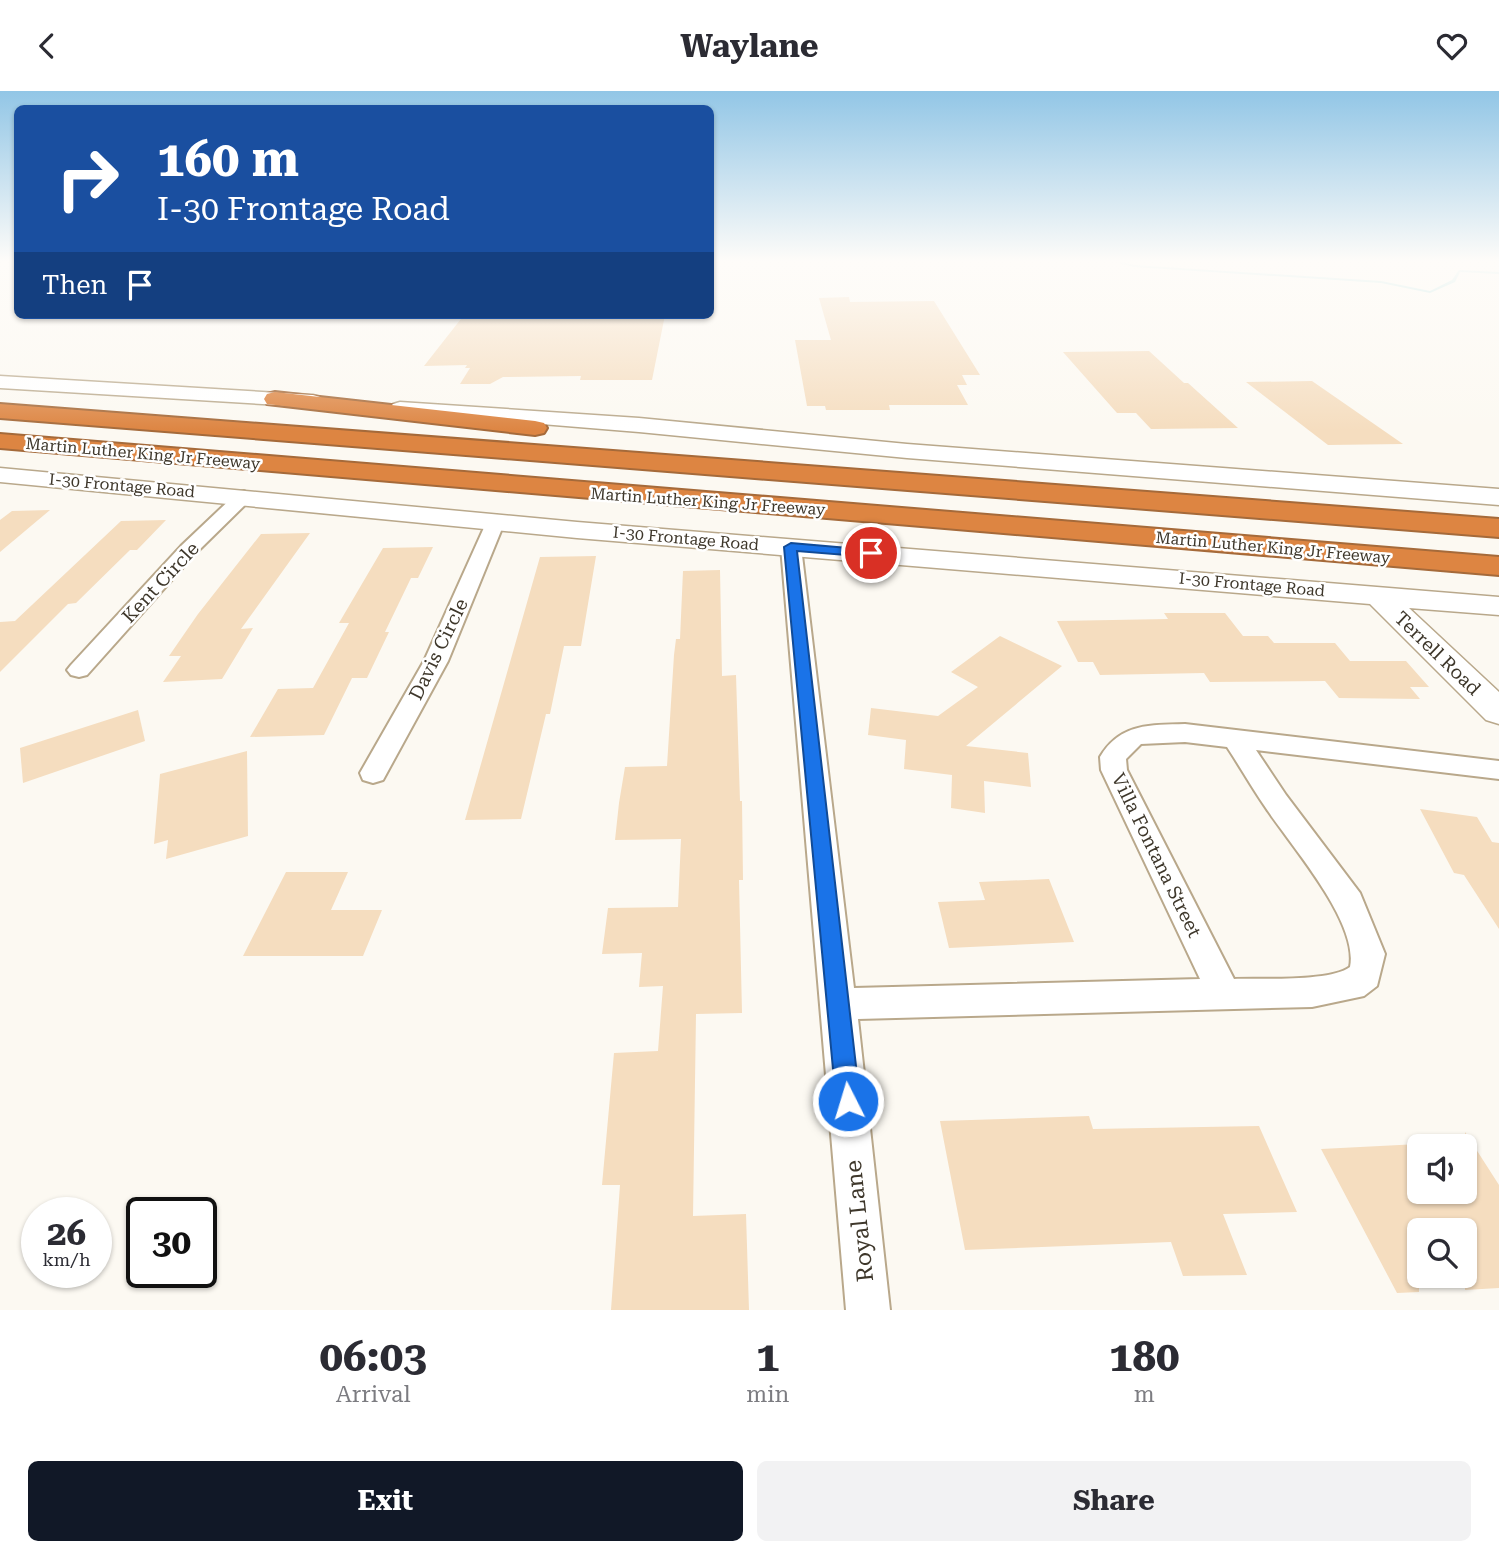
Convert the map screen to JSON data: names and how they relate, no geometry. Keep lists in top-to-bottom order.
{
  "streets": {
    "highway": ["Martin Luther King Jr Freeway"],
    "main road": ["I-30 Frontage Road", "Terrell Road"],
    "street": [
      "Kent Circle",
      "Davis Circle",
      "Villa Fontana Street",
      "Royal Lane"
    ]
  },
  "crossings": [
    ["I-30 Frontage Road", "Kent Circle"],
    ["I-30 Frontage Road", "Davis Circle"],
    ["I-30 Frontage Road", "Terrell Road"],
    ["I-30 Frontage Road", "Royal Lane"]
  ],
  "page": {
    "header": "Waylane",
    "turn": ["160 m", "I-30 Frontage Road"],
    "then": "Then",
    "speed": "26 km/h",
    "limit": "30",
    "eta": [
      "06:03",
      "Arrival",
      "1",
      "min",
      "180",
      "m"
    ],
    "buttons": ["Exit", "Share"]
  }
}
